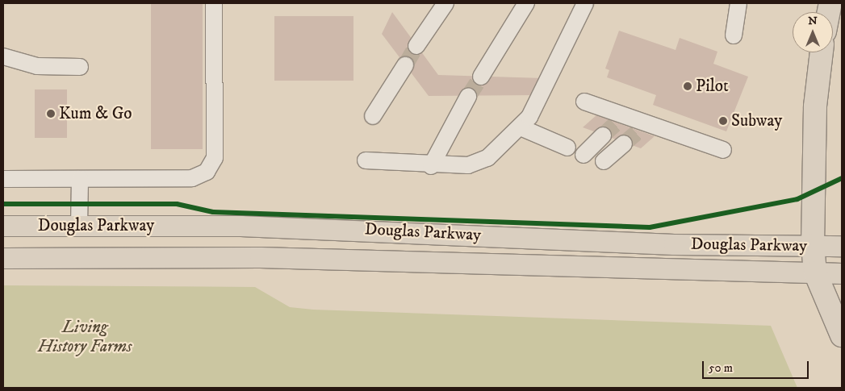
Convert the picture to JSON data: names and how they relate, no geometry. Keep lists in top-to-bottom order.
{
  "streets": {
    "main road": ["Douglas Parkway"]
  },
  "parks": ["Living History Farms"],
  "places": ["Pilot", "Kum & Go", "Subway"],
  "scale_bar": "50 m",
  "north": "top"
}
